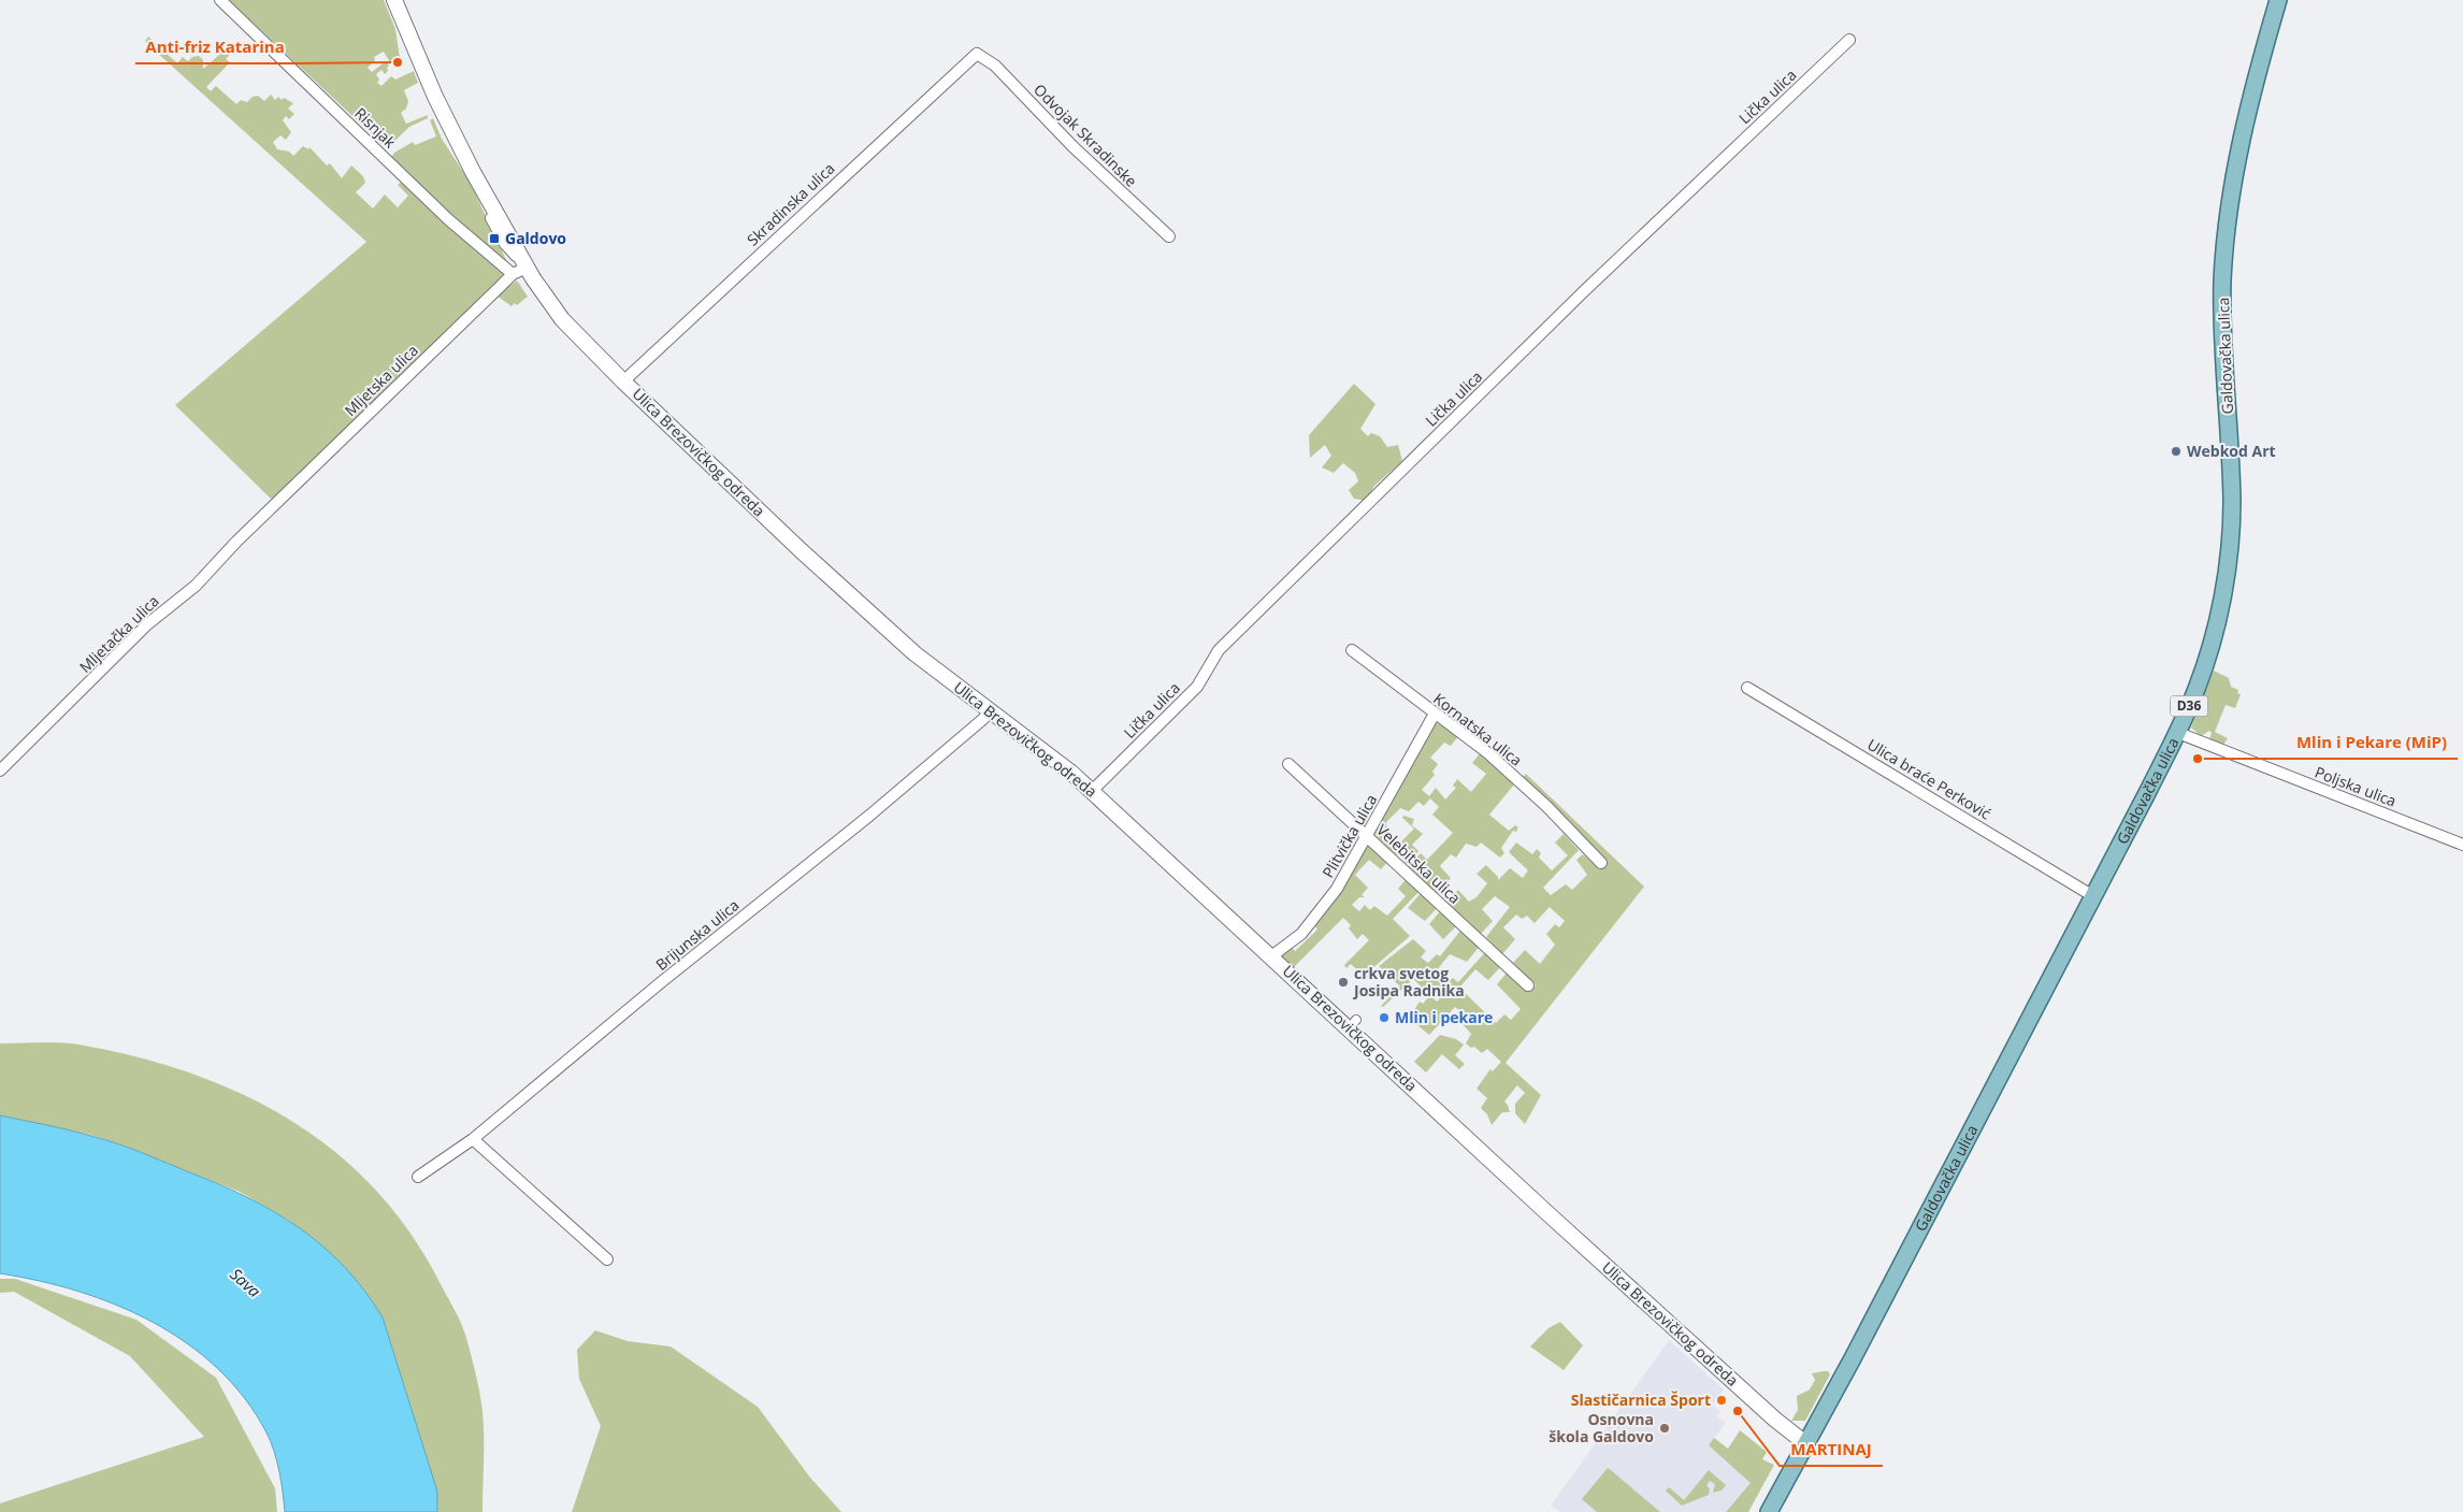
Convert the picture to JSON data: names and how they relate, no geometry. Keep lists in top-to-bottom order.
{
  "streets": {
    "main road": ["Galdovačka ulica", "Ulica Brezovičkog odreda", "D36"],
    "street": [
      "Lička ulica",
      "Risnjak",
      "Odvojak Skradinske",
      "Skradinska ulica",
      "Mljetska ulica",
      "Mljetačka ulica",
      "Kornatska ulica",
      "Ulica braće Perković",
      "Poljska ulica",
      "Plitvička ulica",
      "Velebitska ulica",
      "Brijunska ulica"
    ]
  },
  "crossings": [
    ["Lička ulica", "Ulica Brezovičkog odreda"],
    ["Risnjak", "Mljetska ulica"],
    ["Odvojak Skradinske", "Skradinska ulica"],
    ["Skradinska ulica", "Ulica Brezovičkog odreda"],
    ["Galdovačka ulica", "Ulica Brezovičkog odreda"],
    ["Galdovačka ulica", "Ulica braće Perković"],
    ["Galdovačka ulica", "Poljska ulica"],
    ["Mljetska ulica", "Ulica Brezovičkog odreda"],
    ["Mljetska ulica", "Mljetačka ulica"],
    ["Ulica Brezovičkog odreda", "Plitvička ulica"],
    ["Ulica Brezovičkog odreda", "Brijunska ulica"],
    ["Kornatska ulica", "Plitvička ulica"],
    ["Plitvička ulica", "Velebitska ulica"]
  ],
  "water": ["Sava"],
  "places": {
    "other": [
      "Anti-friz Katarina",
      "Webkod Art",
      "Mlin i Pekare (MiP)",
      "crkva svetog Josipa Radnika",
      "Mlin i pekare",
      "Slastičarnica Šport",
      "MARTINAJ",
      "Osnovna škola Galdovo"
    ],
    "transit": ["Galdovo"]
  }
}
